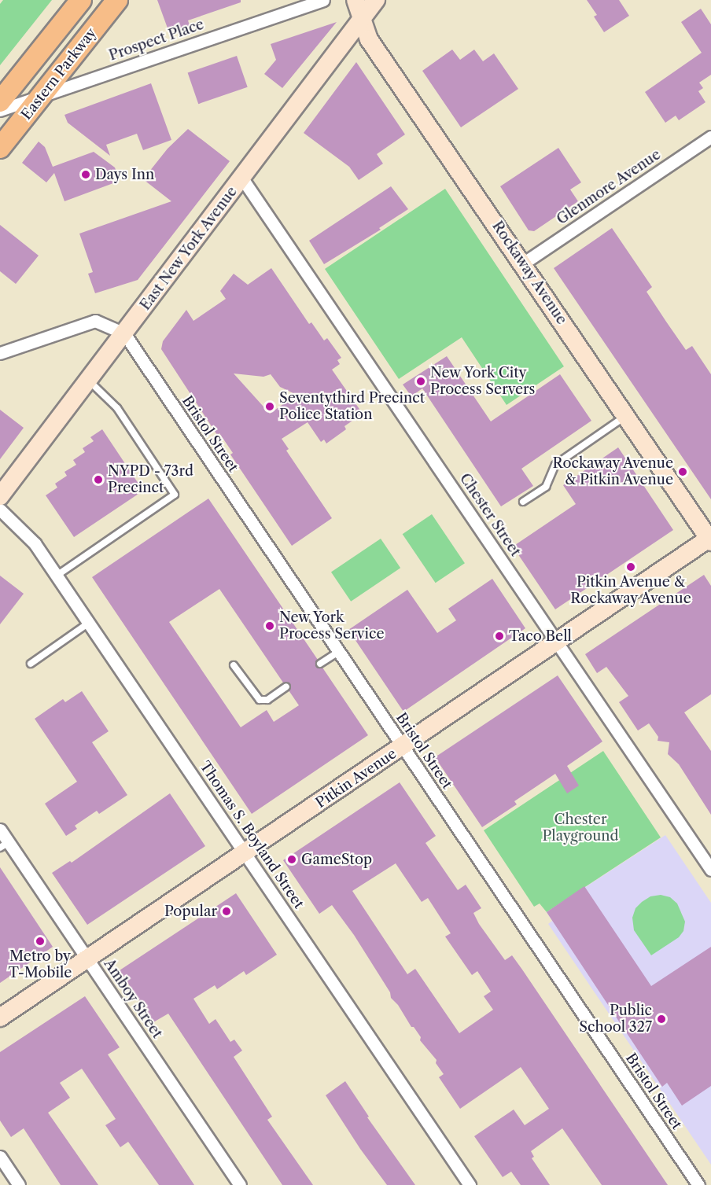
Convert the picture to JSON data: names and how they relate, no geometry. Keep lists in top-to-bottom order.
{
  "streets": {
    "main road": ["Eastern Parkway"],
    "street": [
      "Prospect Place",
      "Glenmore Avenue",
      "East New York Avenue",
      "Rockaway Avenue",
      "Bristol Street",
      "Chester Street",
      "Pitkin Avenue",
      "Thomas S. Boyland Street",
      "Amboy Street"
    ]
  },
  "crossings": [
    ["Prospect Place", "Eastern Parkway"],
    ["Glenmore Avenue", "Rockaway Avenue"],
    ["East New York Avenue", "Rockaway Avenue"],
    ["East New York Avenue", "Bristol Street"],
    ["East New York Avenue", "Chester Street"],
    ["Rockaway Avenue", "Pitkin Avenue"],
    ["Bristol Street", "Pitkin Avenue"],
    ["Chester Street", "Pitkin Avenue"],
    ["Pitkin Avenue", "Thomas S. Boyland Street"],
    ["Pitkin Avenue", "Amboy Street"]
  ],
  "parks": ["Chester Playground"],
  "places": [
    "Days Inn",
    "New York City Process Servers",
    "Seventythird Precinct Police Station",
    "Rockaway Avenue & Pitkin Avenue",
    "NYPD - 73rd Precinct",
    "Pitkin Avenue & Rockaway Avenue",
    "New York Process Service",
    "Taco Bell",
    "GameStop",
    "Popular",
    "Metro by T-Mobile",
    "Public School 327"
  ]
}
